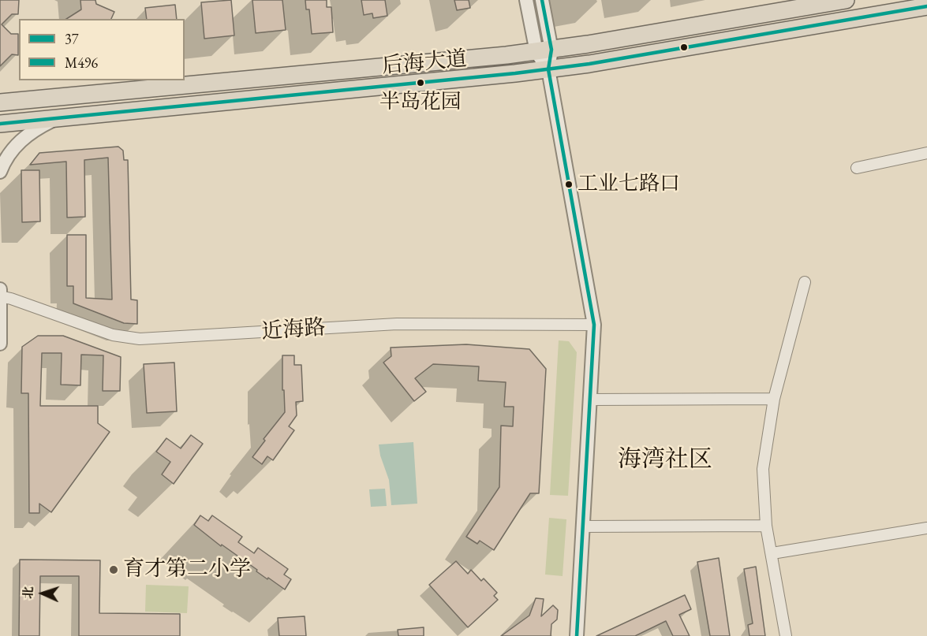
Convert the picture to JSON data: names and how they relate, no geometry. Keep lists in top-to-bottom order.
{
  "streets": {
    "main road": ["后海大道"],
    "street": ["近海路"]
  },
  "districts": ["海湾社区"],
  "places": ["半岛花园", "工业七路口", "育才第二小学"],
  "lines": ["transit line M496", "transit line 37"],
  "legend": ["37", "M496"],
  "north": "left"
}
